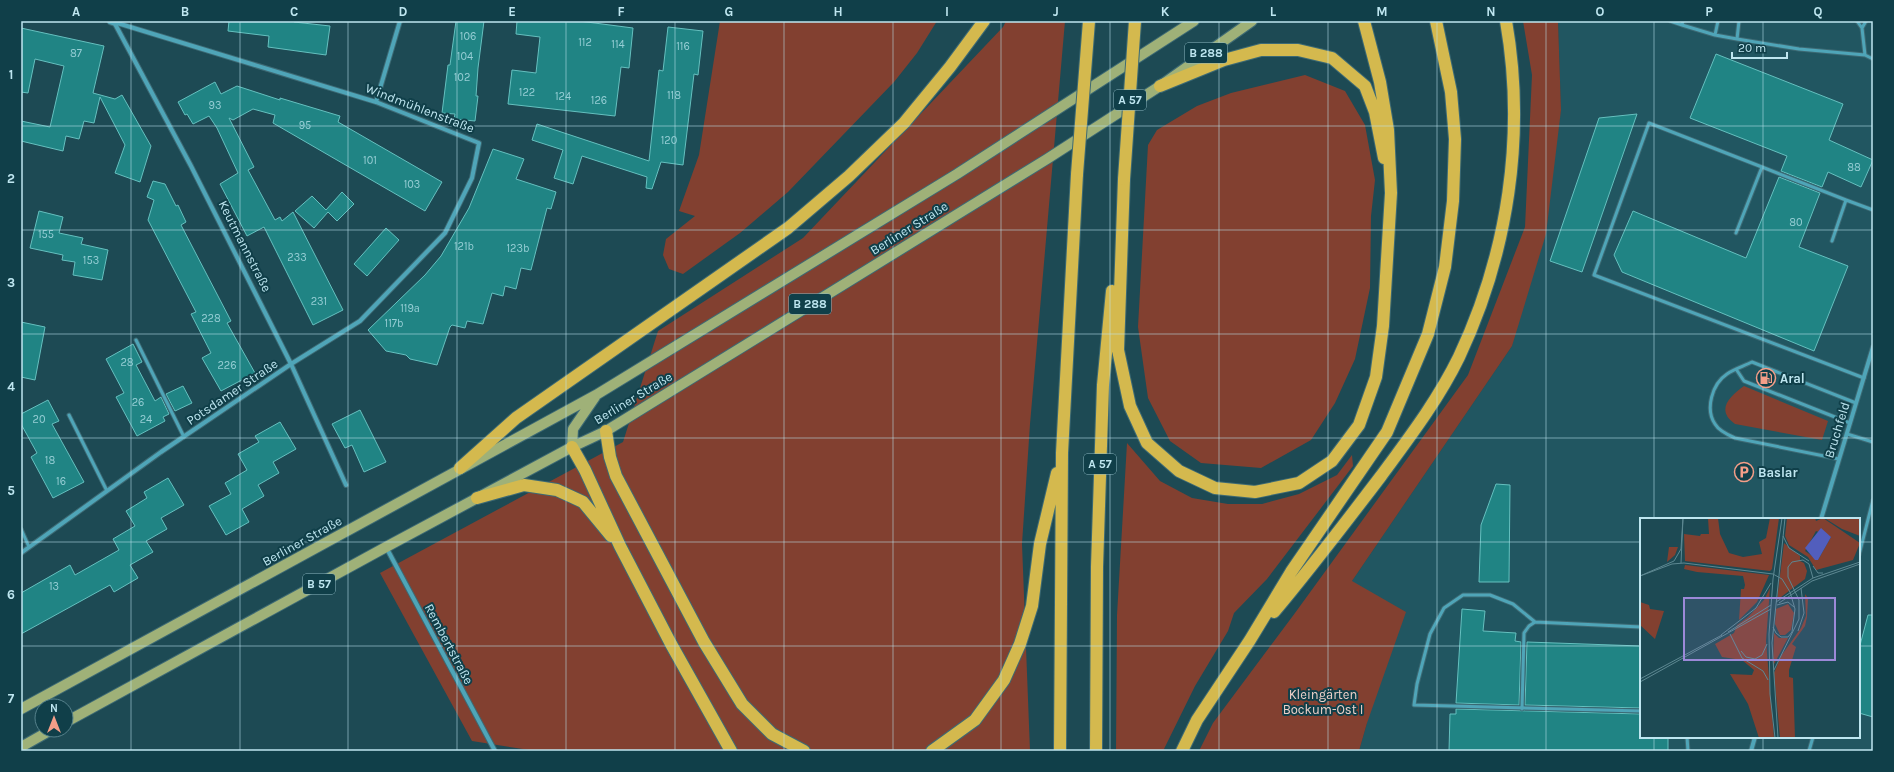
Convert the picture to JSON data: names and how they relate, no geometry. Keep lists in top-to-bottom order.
{
  "streets": {
    "highway": ["A 57"],
    "main road": ["B 288", "Berliner Straße", "B 57"],
    "street": [
      "Windmühlenstraße",
      "Keutmannstraße",
      "Potsdamer Straße",
      "Bruchfeld",
      "Rembertstraße"
    ]
  },
  "crossings": [
    ["Windmühlenstraße", "Keutmannstraße"],
    ["Windmühlenstraße", "Potsdamer Straße"],
    ["Berliner Straße", "Rembertstraße"],
    ["Keutmannstraße", "Potsdamer Straße"]
  ],
  "parks": ["Kleingärten Bockum-Ost I"],
  "places": {
    "fuel station": ["Aral"],
    "parking": ["Baslar"]
  },
  "house_numbers": [
    "106",
    "112",
    "114",
    "116",
    "87",
    "104",
    "102",
    "122",
    "118",
    "124",
    "126",
    "93",
    "95",
    "120",
    "101",
    "88",
    "103",
    "80",
    "155",
    "121b",
    "123b",
    "233",
    "153",
    "231",
    "119a",
    "228",
    "117b",
    "28",
    "226",
    "26",
    "20",
    "24",
    "18",
    "16",
    "13"
  ],
  "scale_bar": "20 m",
  "north": "top",
  "grid": {
    "columns": [
      "A",
      "B",
      "C",
      "D",
      "E",
      "F",
      "G",
      "H",
      "I",
      "J",
      "K",
      "L",
      "M",
      "N",
      "O",
      "P",
      "Q"
    ],
    "rows": [
      "1",
      "2",
      "3",
      "4",
      "5",
      "6",
      "7"
    ]
  }
}
